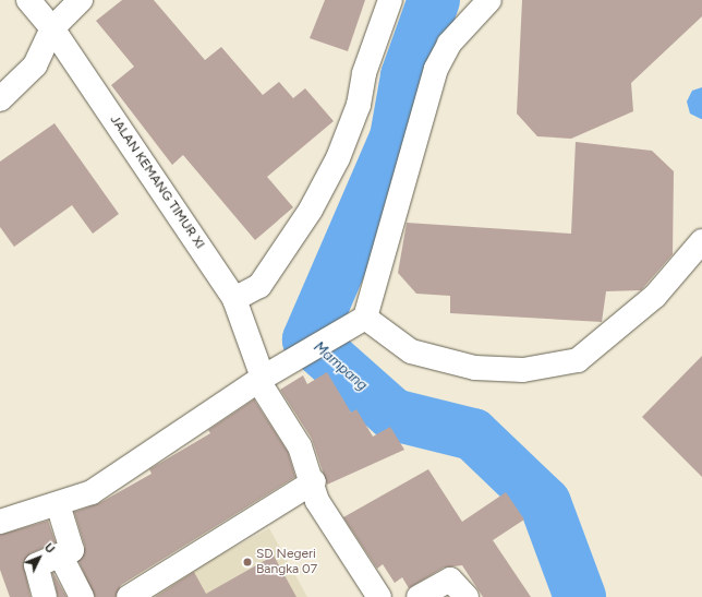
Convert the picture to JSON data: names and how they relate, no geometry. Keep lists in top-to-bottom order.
{
  "streets": {
    "street": ["JALAN KEMANG TIMUR XI"]
  },
  "water": ["Mampang"],
  "places": ["SD Negeri Bangka 07"],
  "north": "top right"
}
